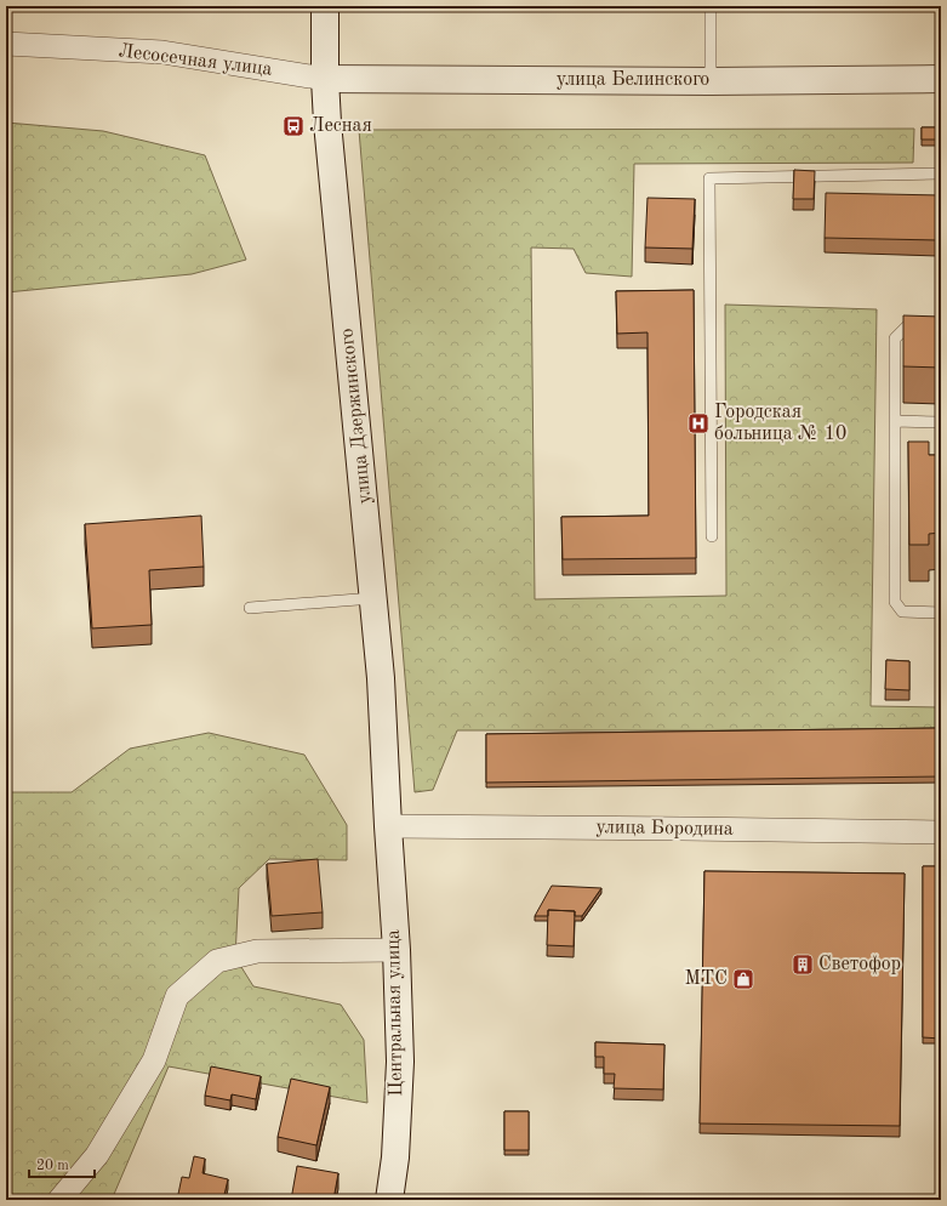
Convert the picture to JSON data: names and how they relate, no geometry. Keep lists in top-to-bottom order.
{
  "streets": {
    "main road": ["улица Белинского", "улица Дзержинского", "Центральная улица"],
    "street": ["Лесосечная улица", "улица Бородина"]
  },
  "crossings": [
    ["Лесосечная улица", "улица Белинского"],
    ["Лесосечная улица", "улица Дзержинского"],
    ["улица Белинского", "улица Дзержинского"],
    ["улица Дзержинского", "улица Бородина"],
    ["улица Дзержинского", "Центральная улица"],
    ["улица Бородина", "Центральная улица"]
  ],
  "places": {
    "bus stop": ["Лесная"],
    "hospital": ["Городская больница № 10"],
    "building": ["Светофор"],
    "shop": ["МТС"]
  },
  "scale_bar": "20 m"
}
